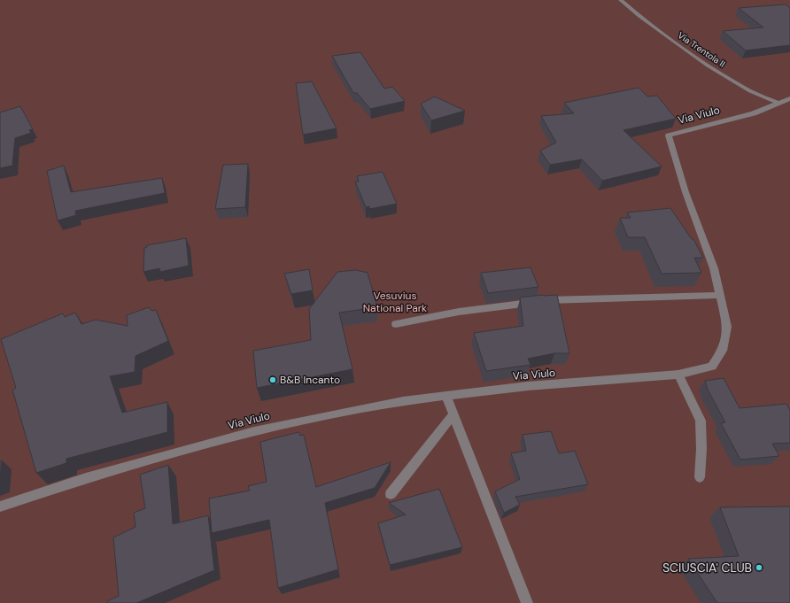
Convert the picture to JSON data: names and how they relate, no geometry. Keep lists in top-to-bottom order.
{
  "streets": {
    "street": ["Via Trentola II", "Via Viulo"]
  },
  "crossings": [
    ["Via Trentola II", "Via Viulo"]
  ],
  "parks": ["Vesuvius National Park"],
  "places": ["B&B Incanto", "SCIUSCIA' CLUB"]
}
